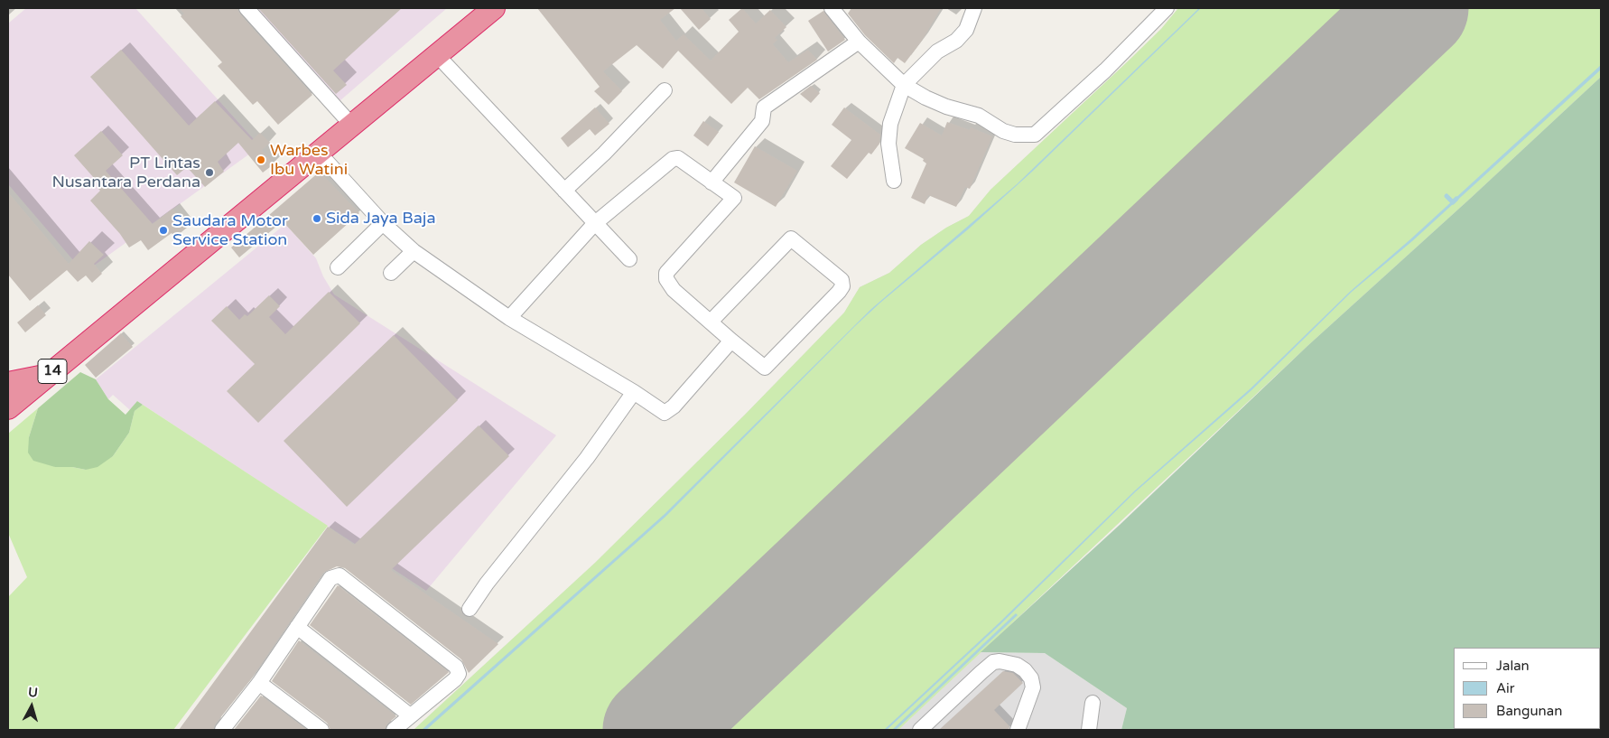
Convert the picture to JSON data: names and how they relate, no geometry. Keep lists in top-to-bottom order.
{
  "streets": {
    "highway": ["14"]
  },
  "places": [
    "Warbes Ibu Watini",
    "PT Lintas Nusantara Perdana",
    "Sida Jaya Baja",
    "Saudara Motor Service Station"
  ],
  "legend": ["Jalan", "Air", "Bangunan"],
  "north": "top"
}
